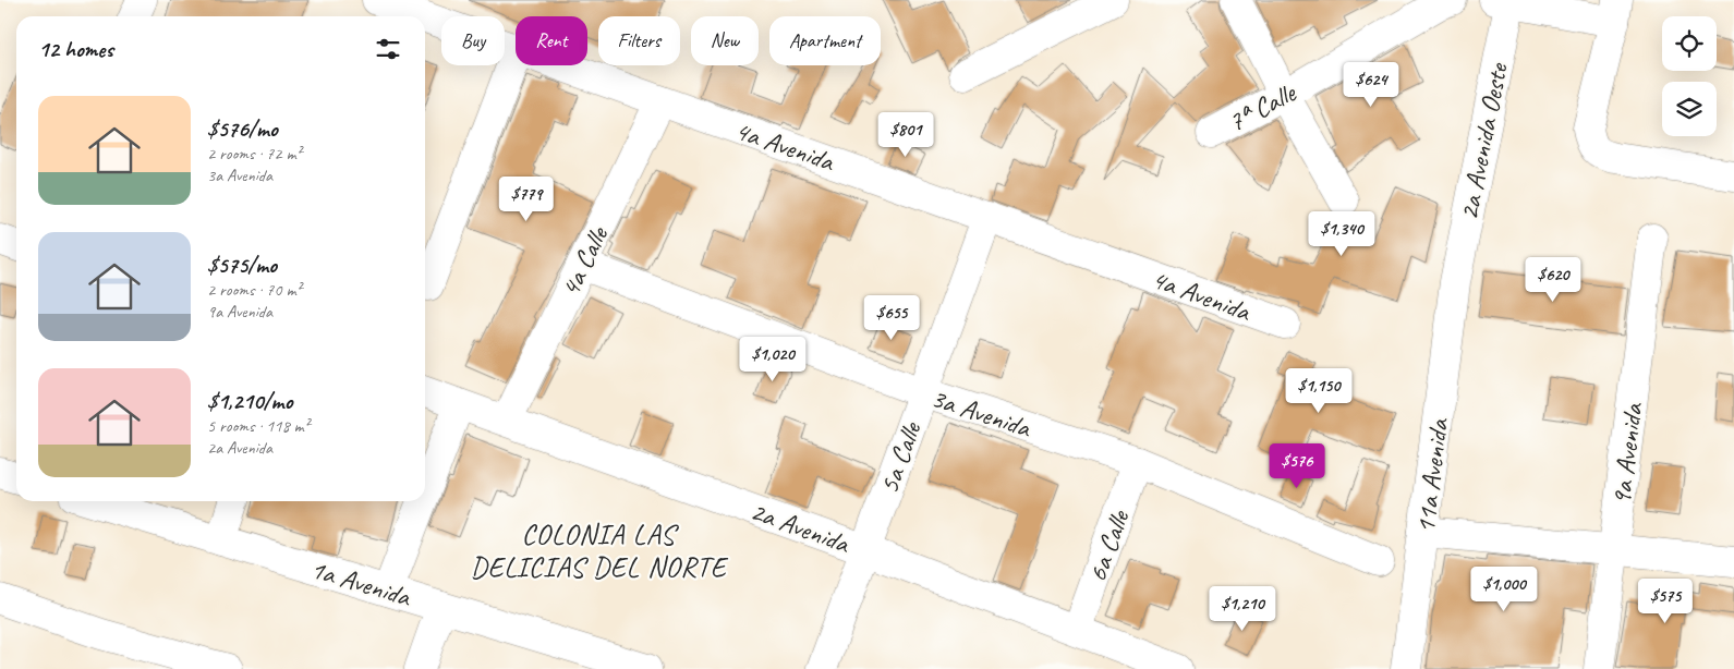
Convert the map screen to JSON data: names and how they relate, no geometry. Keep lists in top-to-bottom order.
{
  "streets": {
    "street": [
      "7ª Calle",
      "2a Avenida Oeste",
      "4a Avenida",
      "4a Calle",
      "3a Avenida",
      "9a Avenida",
      "5a Calle",
      "11a Avenida",
      "2a Avenida",
      "6a Calle",
      "1a Avenida"
    ]
  },
  "crossings": [
    ["2a Avenida Oeste", "11a Avenida"],
    ["4a Avenida", "4a Calle"],
    ["4a Avenida", "5a Calle"],
    ["4a Calle", "3a Avenida"],
    ["4a Calle", "2a Avenida"],
    ["3a Avenida", "5a Calle"],
    ["3a Avenida", "6a Calle"],
    ["5a Calle", "2a Avenida"],
    ["2a Avenida", "6a Calle"]
  ],
  "districts": ["COLONIA LAS DELICIAS DEL NORTE"],
  "page": {
    "chip": [
      "Buy",
      "Rent",
      "Filters",
      "New",
      "Apartment"
    ],
    "heading": "12 homes",
    "price": [
      "$624",
      "$801",
      "$779",
      "$1,340",
      "$620",
      "$655",
      "$1,020",
      "$1,150",
      "$576",
      "$1,000",
      "$575",
      "$1,210"
    ],
    "list": [
      {
        "name": "$576/mo",
        "note": "2 rooms · 72 m² · 3a Avenida"
      },
      {
        "name": "$575/mo",
        "note": "2 rooms · 70 m² · 9a Avenida"
      },
      {
        "name": "$1,210/mo",
        "note": "5 rooms · 118 m² · 2a Avenida"
      }
    ]
  }
}
